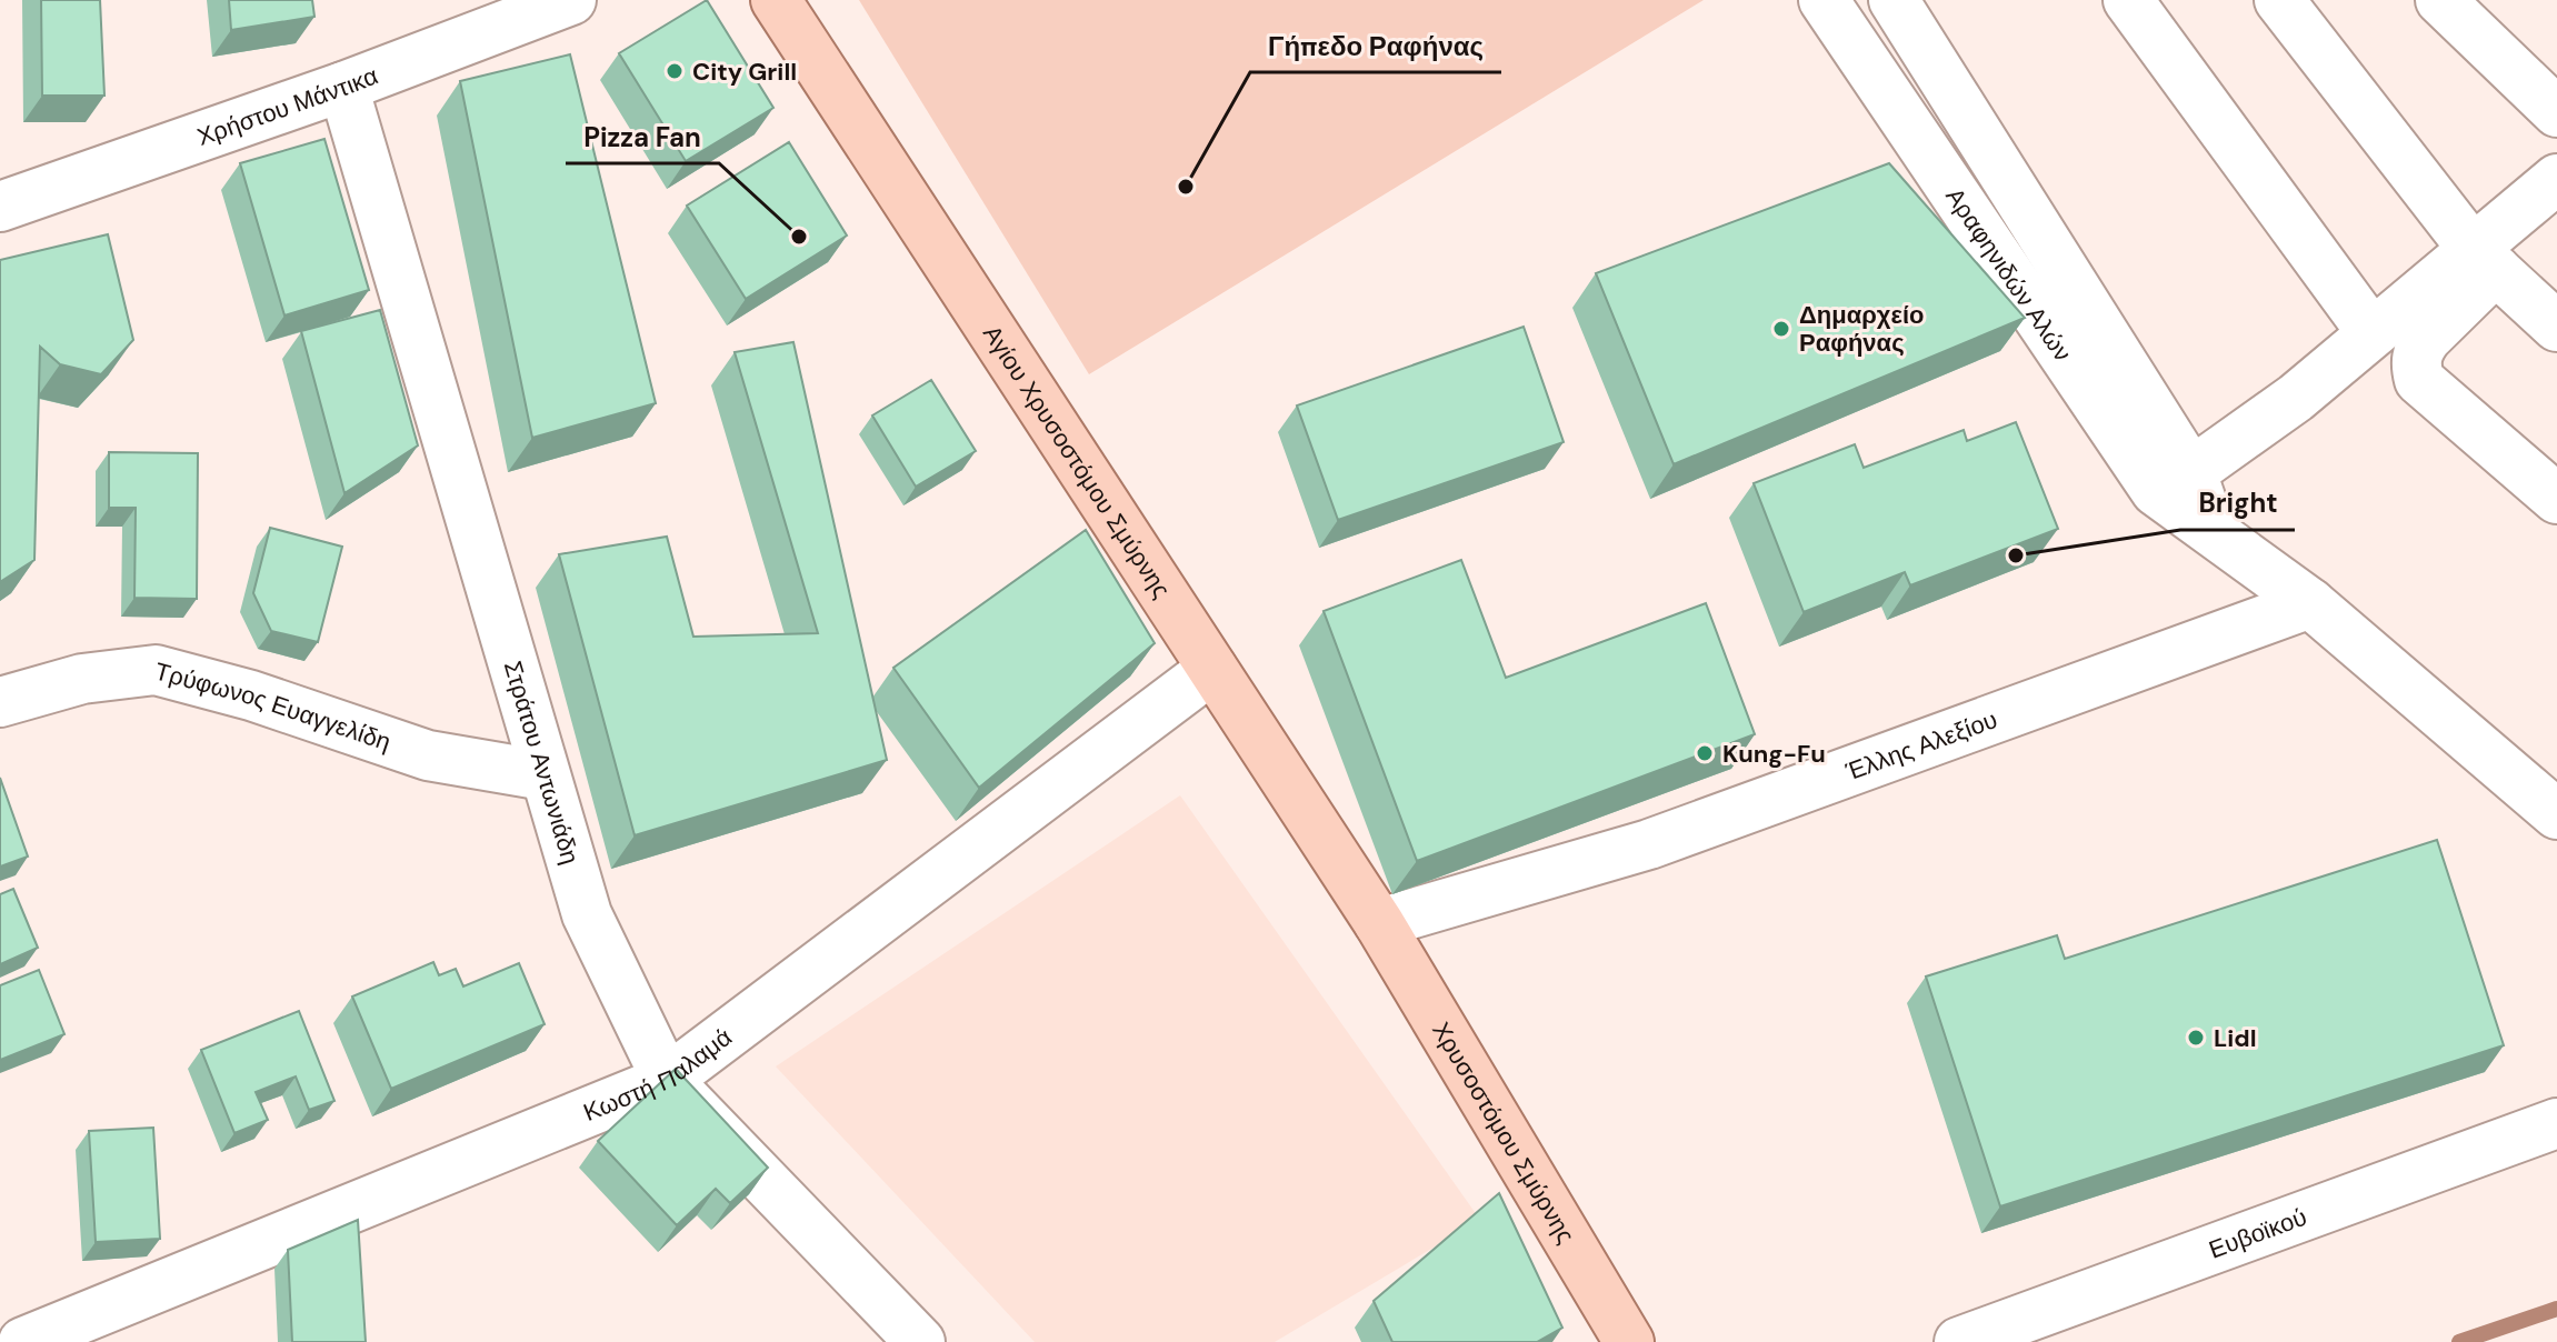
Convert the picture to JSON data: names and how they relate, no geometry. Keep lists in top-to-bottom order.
{
  "streets": {
    "main road": ["Αγίου Χρυσοστόμου Σμύρνης", "Χρυσοστόμου Σμύρνης"],
    "street": [
      "Χρήστου Μάντικα",
      "Αραφηνιδών Αλών",
      "Τρύφωνος Ευαγγελίδη",
      "Έλλης Αλεξίου",
      "Στράτου Αντωνιάδη",
      "Κωστή Παλαμά",
      "Ευβοϊκού"
    ]
  },
  "crossings": [
    ["Χρήστου Μάντικα", "Στράτου Αντωνιάδη"],
    ["Αραφηνιδών Αλών", "Έλλης Αλεξίου"],
    ["Αγίου Χρυσοστόμου Σμύρνης", "Έλλης Αλεξίου"],
    ["Αγίου Χρυσοστόμου Σμύρνης", "Κωστή Παλαμά"],
    ["Αγίου Χρυσοστόμου Σμύρνης", "Χρυσοστόμου Σμύρνης"],
    ["Τρύφωνος Ευαγγελίδη", "Στράτου Αντωνιάδη"],
    ["Έλλης Αλεξίου", "Χρυσοστόμου Σμύρνης"],
    ["Στράτου Αντωνιάδη", "Κωστή Παλαμά"]
  ],
  "places": [
    "City Grill",
    "Γήπεδο Ραφήνας",
    "Pizza Fan",
    "Δημαρχείο Ραφήνας",
    "Bright",
    "Kung-Fu",
    "Lidl"
  ]
}
